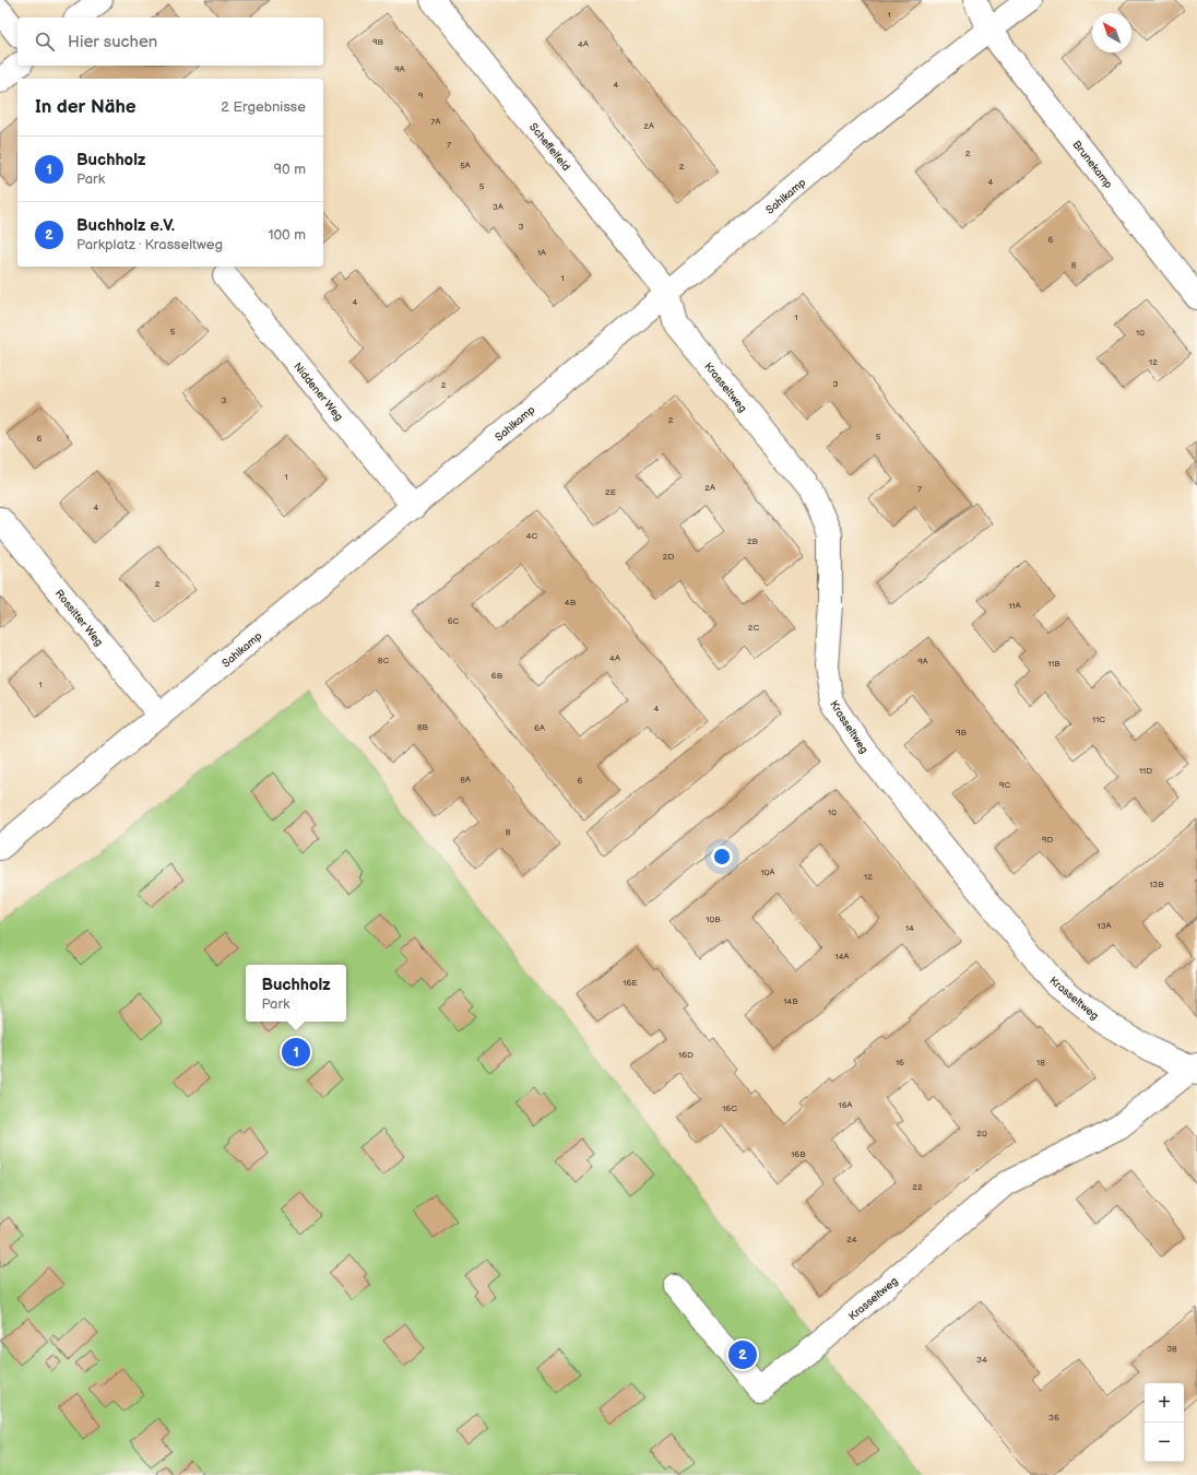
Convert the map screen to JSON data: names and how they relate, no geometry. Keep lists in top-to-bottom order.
{
  "streets": {
    "street": [
      "Scheffelfeld",
      "Brunekamp",
      "Sahlkamp",
      "Krasseltweg",
      "Niddener Weg",
      "Rossitter Weg"
    ]
  },
  "crossings": [
    ["Scheffelfeld", "Sahlkamp"],
    ["Scheffelfeld", "Krasseltweg"],
    ["Brunekamp", "Sahlkamp"],
    ["Sahlkamp", "Krasseltweg"],
    ["Sahlkamp", "Niddener Weg"],
    ["Sahlkamp", "Rossitter Weg"]
  ],
  "house_numbers": [
    "1",
    "9B",
    "4A",
    "9A",
    "4",
    "9",
    "7A",
    "2A",
    "7",
    "2",
    "5A",
    "2",
    "4",
    "5",
    "3A",
    "3",
    "6",
    "1A",
    "8",
    "1",
    "4",
    "1",
    "5",
    "10",
    "12",
    "3",
    "2",
    "3",
    "2",
    "5",
    "6",
    "1",
    "2A",
    "7",
    "2E",
    "4",
    "4C",
    "2B",
    "2D",
    "2",
    "4B",
    "11A",
    "6C",
    "2C",
    "4A",
    "8C",
    "9A",
    "11B",
    "6B",
    "1",
    "4",
    "11C",
    "8B",
    "6A",
    "9B",
    "11D",
    "8A",
    "6",
    "9C",
    "10",
    "8",
    "9D",
    "10A",
    "12",
    "13B",
    "10B",
    "13A",
    "14",
    "14A",
    "16E",
    "14B",
    "16D",
    "16",
    "18",
    "16A",
    "16C",
    "20",
    "16B",
    "22",
    "24",
    "38",
    "34",
    "36"
  ],
  "north": "top left",
  "page": {
    "search": "Hier suchen",
    "heading": ["In der Nähe", "2 Ergebnisse"],
    "list": [
      {
        "mark": "1",
        "name": "Buchholz",
        "note": "Park",
        "value": "90 m"
      },
      {
        "mark": "2",
        "name": "Buchholz e.V.",
        "note": "Parkplatz · Krasseltweg",
        "value": "100 m"
      }
    ],
    "popup": ["Buchholz", "Park"],
    "pins": ["1", "2"],
    "map_buttons": ["+", "−"]
  }
}
